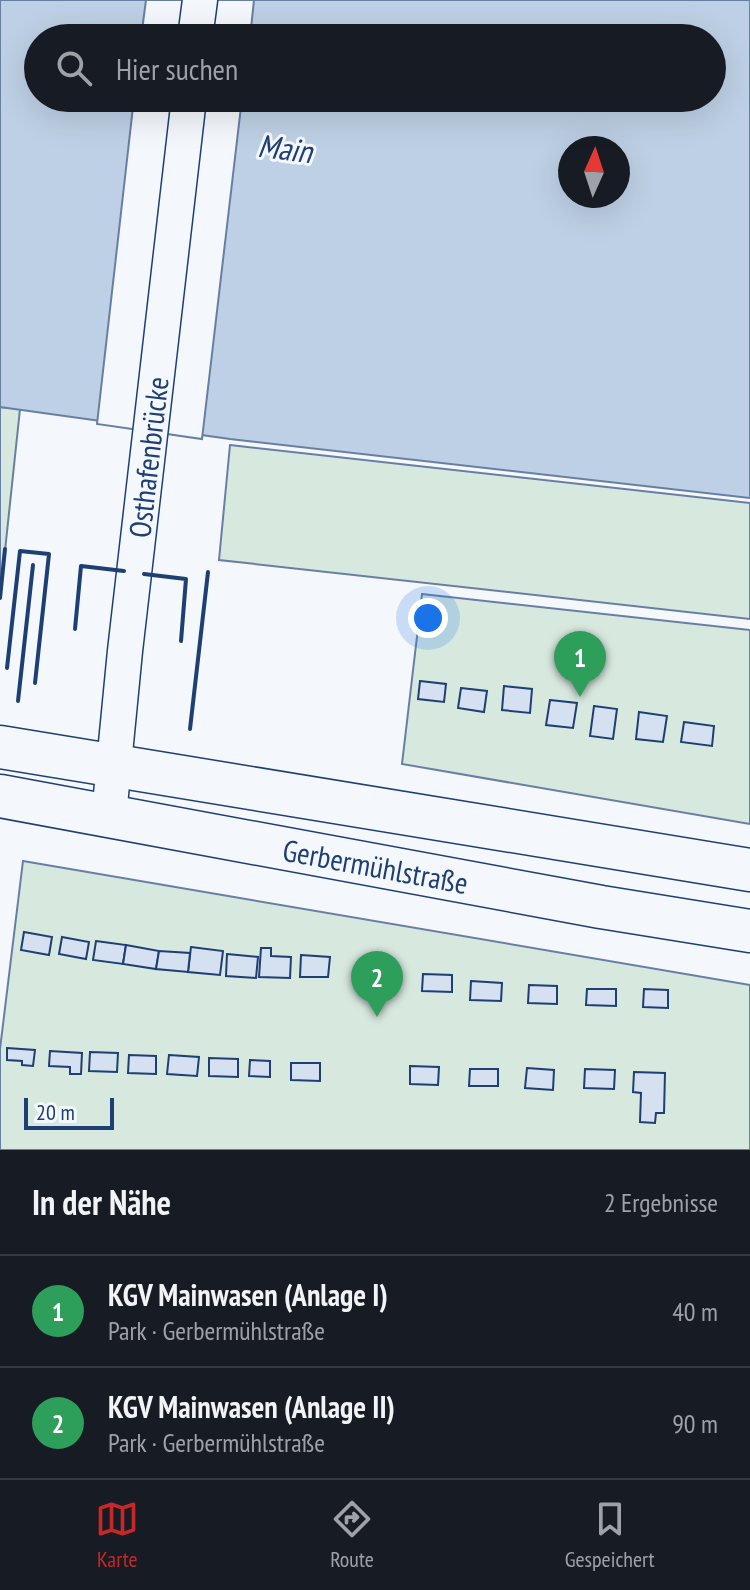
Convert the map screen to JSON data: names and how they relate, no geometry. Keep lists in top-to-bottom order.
{
  "streets": {
    "main road": ["Gerbermühlstraße"],
    "street": ["Osthafenbrücke"]
  },
  "crossings": [
    ["Osthafenbrücke", "Gerbermühlstraße"]
  ],
  "water": ["Main"],
  "scale_bar": "20 m",
  "north": "top",
  "page": {
    "search": "Hier suchen",
    "pins": ["1", "2"],
    "scale": "20 m",
    "heading": ["In der Nähe", "2 Ergebnisse"],
    "list": [
      {
        "mark": "1",
        "name": "KGV Mainwasen (Anlage I)",
        "note": "Park · Gerbermühlstraße",
        "value": "40 m"
      },
      {
        "mark": "2",
        "name": "KGV Mainwasen (Anlage II)",
        "note": "Park · Gerbermühlstraße",
        "value": "90 m"
      }
    ],
    "nav": ["Karte", "Route", "Gespeichert"]
  }
}
